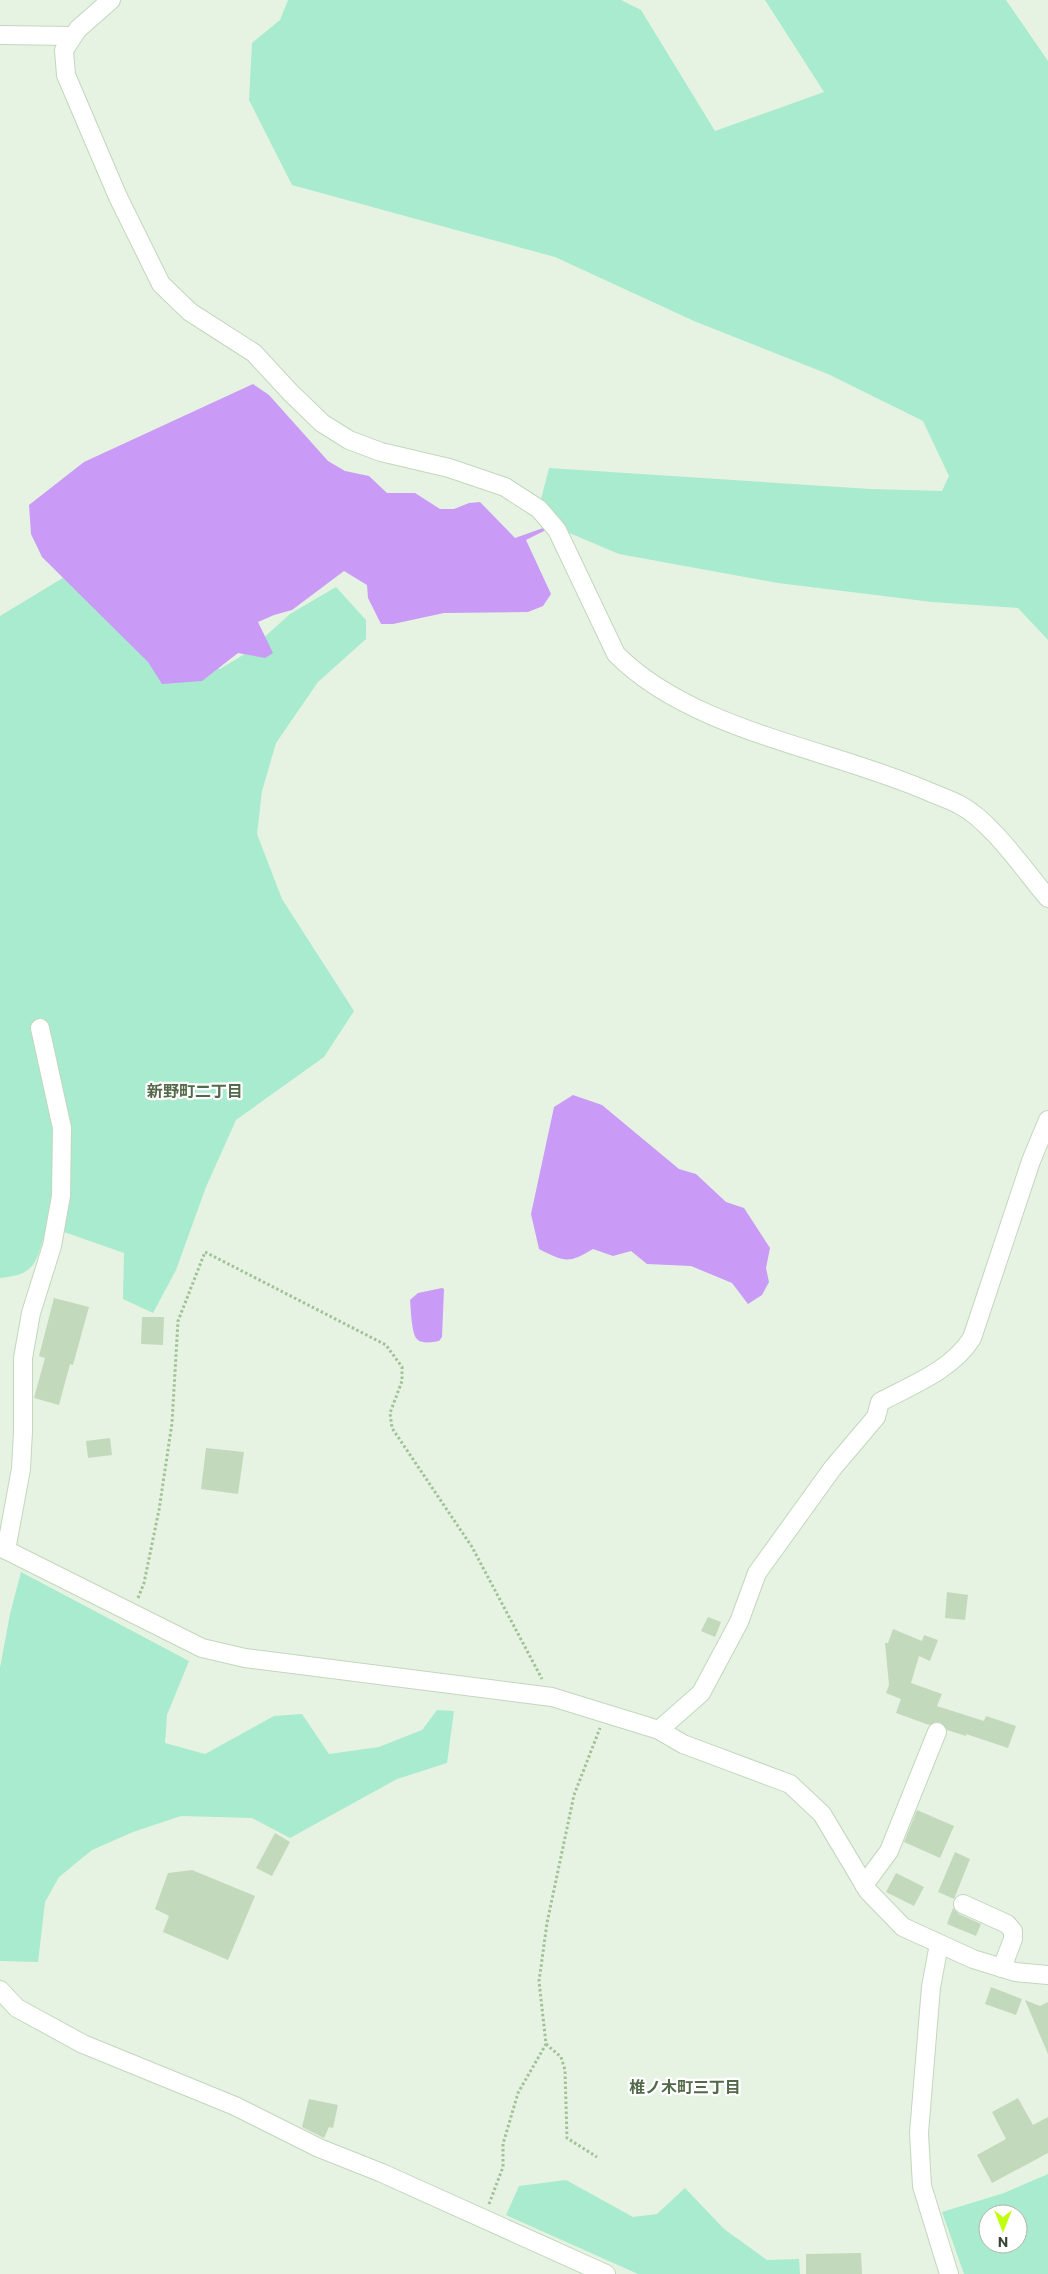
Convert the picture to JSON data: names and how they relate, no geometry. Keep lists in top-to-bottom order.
{
  "districts": ["新野町二丁目", "椎ノ木町三丁目"],
  "north": "bottom"
}
